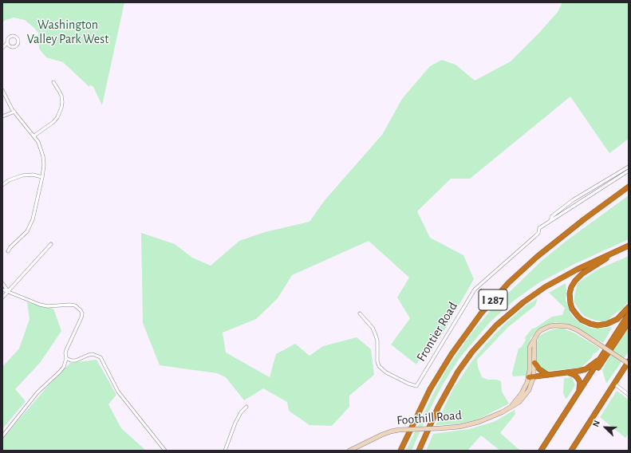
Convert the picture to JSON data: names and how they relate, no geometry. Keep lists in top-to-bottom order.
{
  "streets": {
    "highway": ["I 287"],
    "street": ["Frontier Road", "Foothill Road"]
  },
  "parks": ["Washington Valley Park West"],
  "north": "top left"
}
